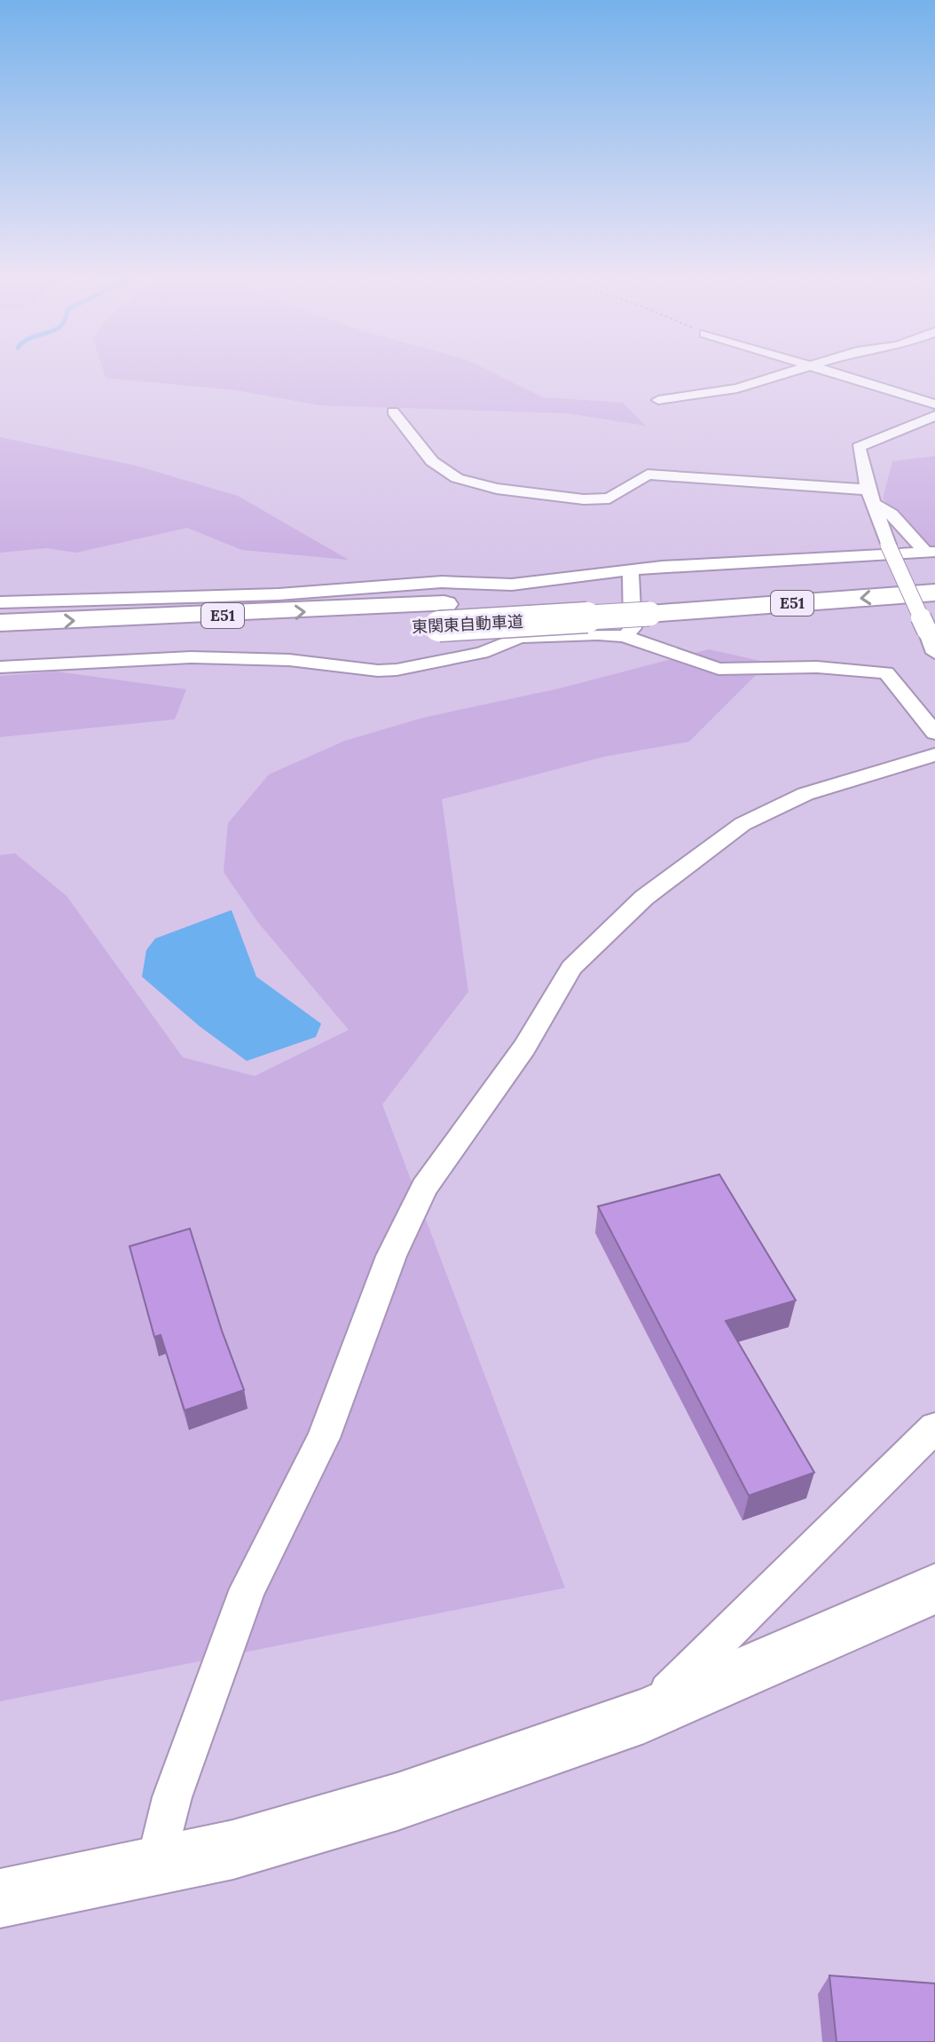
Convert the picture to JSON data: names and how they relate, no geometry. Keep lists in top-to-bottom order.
{
  "streets": {
    "highway": ["E51", "東関東自動車道"]
  }
}
